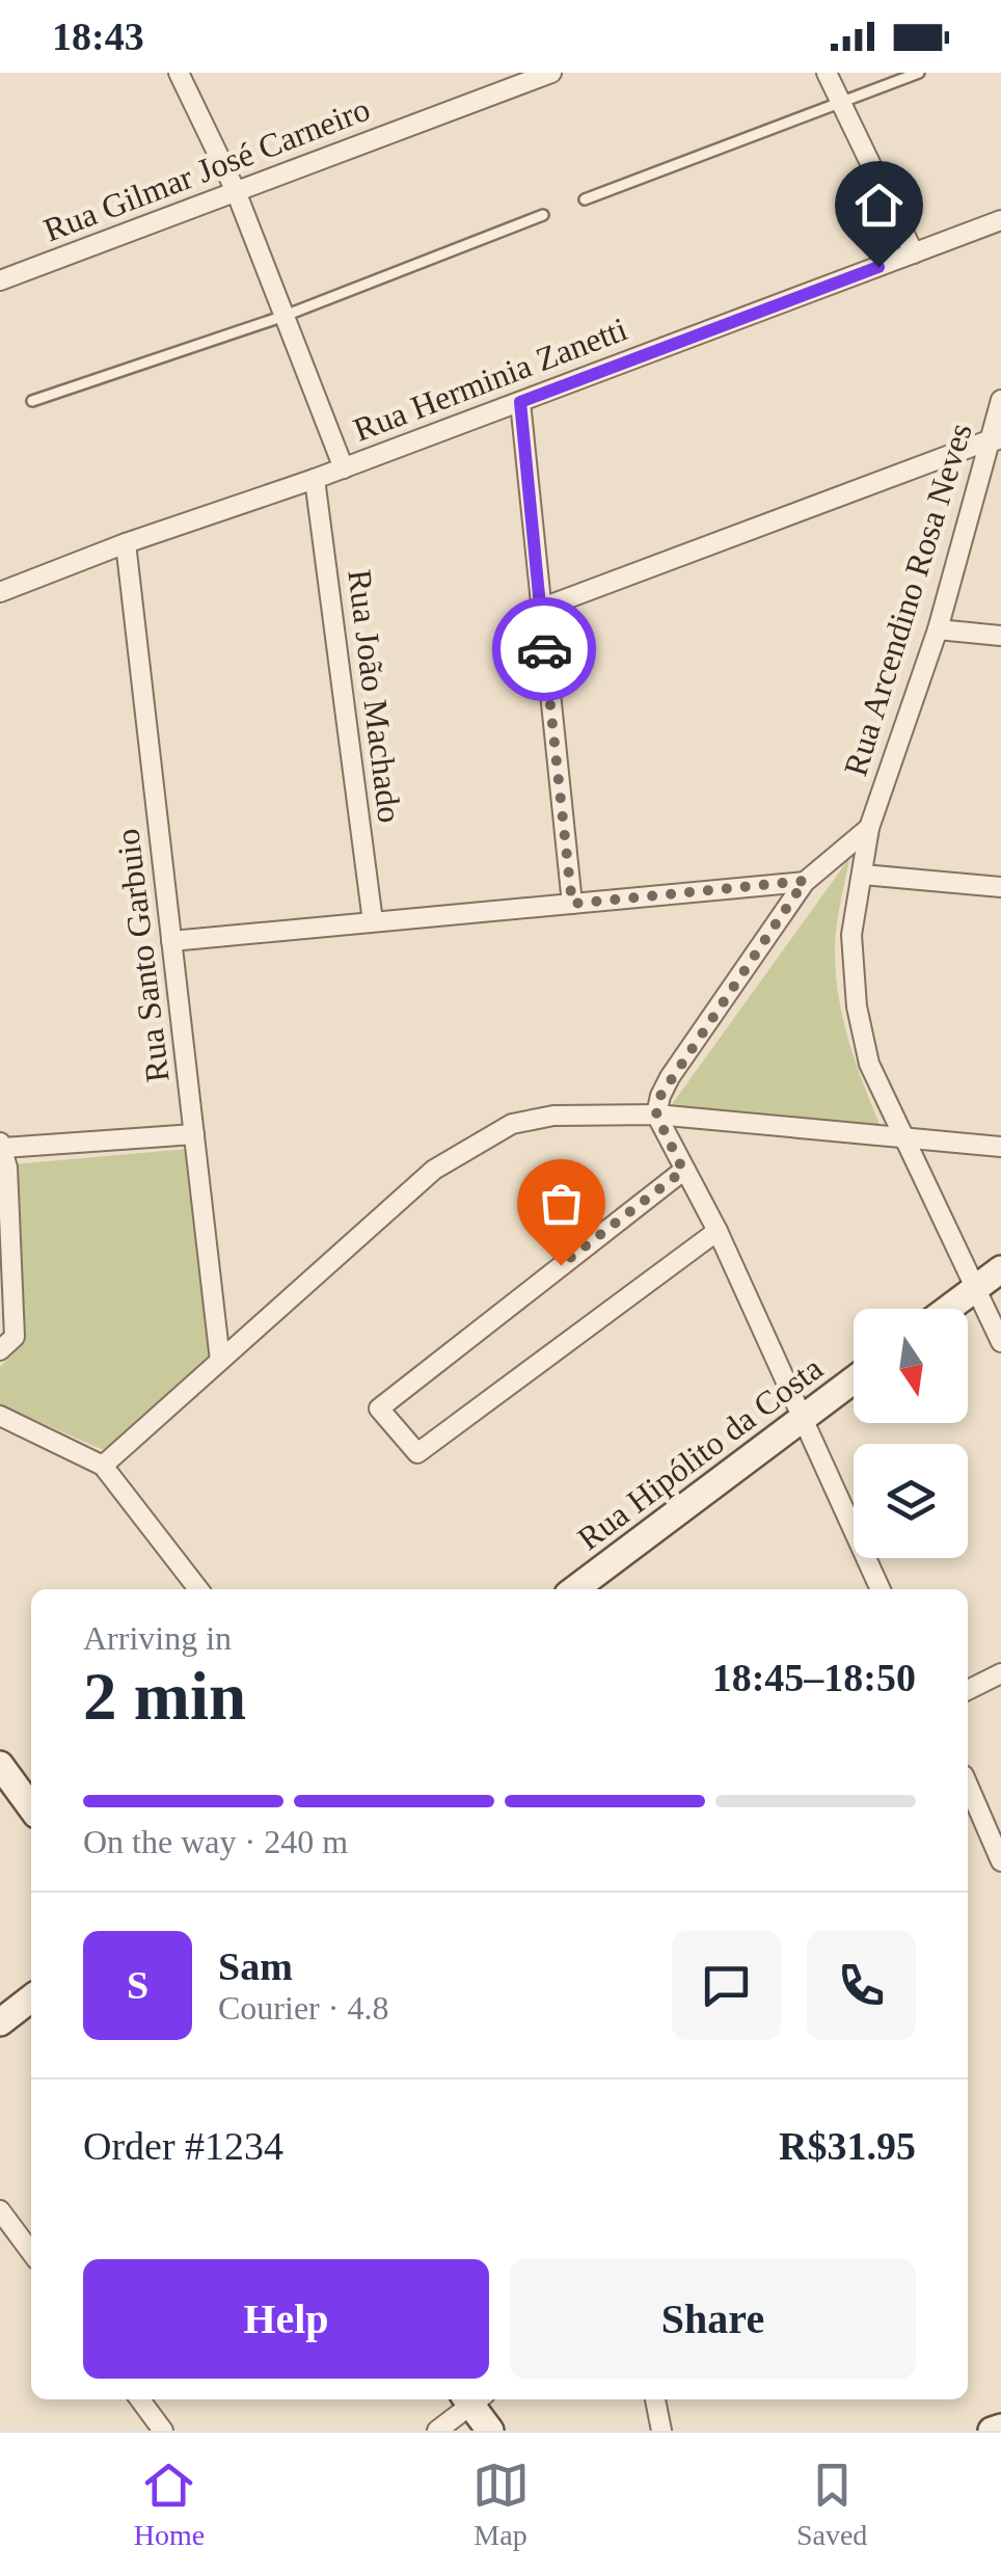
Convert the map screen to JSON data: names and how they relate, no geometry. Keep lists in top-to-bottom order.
{
  "streets": {
    "street": [
      "Rua Gilmar José Carneiro",
      "Rua Herminia Zanetti",
      "Rua Arcendino Rosa Neves",
      "Rua João Machado",
      "Rua Santo Garbuio",
      "Rua Hipólito da Costa"
    ]
  },
  "crossings": [
    ["Rua Herminia Zanetti", "Rua João Machado"],
    ["Rua Herminia Zanetti", "Rua Santo Garbuio"]
  ],
  "north": "bottom",
  "page": {
    "status": "18:43",
    "heading": ["2 min", "Arriving in", "18:45–18:50"],
    "panel": [
      "Sam",
      "Courier · 4.8",
      "Order #1234",
      "R$31.95"
    ],
    "bar": "On the way · 240 m",
    "round": "S",
    "buttons": ["Help", "Share"],
    "tabs": ["Home", "Map", "Saved"]
  }
}
